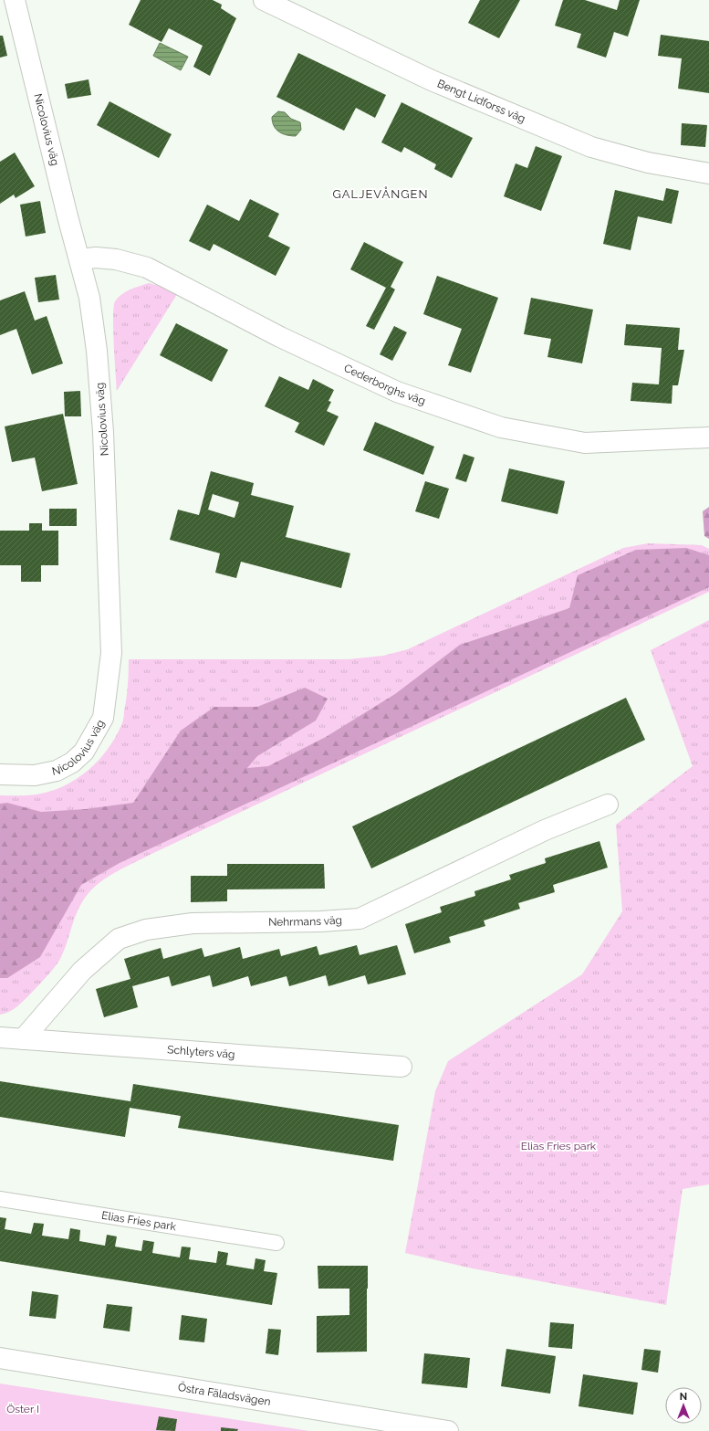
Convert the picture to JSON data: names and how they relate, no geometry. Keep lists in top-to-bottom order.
{
  "streets": {
    "street": [
      "Bengt Lidforss väg",
      "Nicolovius väg",
      "Cederborghs väg",
      "Nehrmans väg",
      "Schlyters väg",
      "Östra Fäladsvägen"
    ],
    "lane": ["Elias Fries park"]
  },
  "crossings": [
    ["Nicolovius väg", "Cederborghs väg"],
    ["Nehrmans väg", "Schlyters väg"]
  ],
  "districts": ["GALJEVÅNGEN"],
  "parks": ["Elias Fries park", "Öster I"],
  "north": "top"
}
